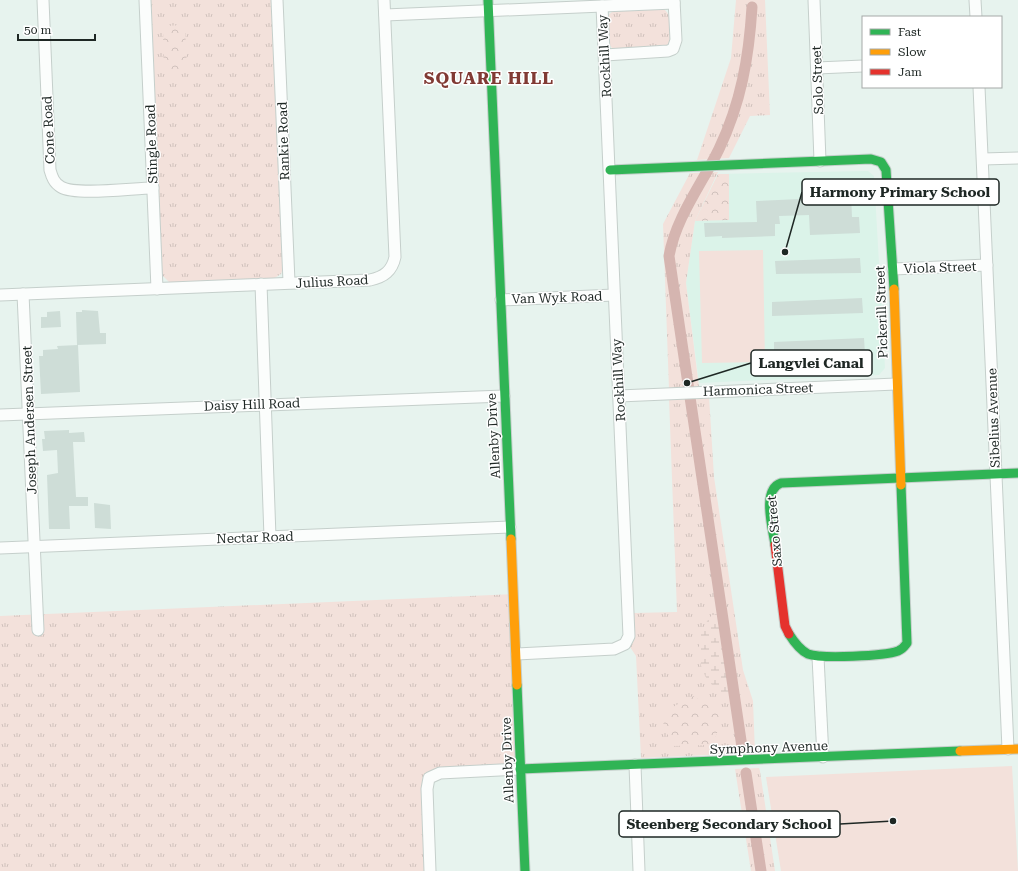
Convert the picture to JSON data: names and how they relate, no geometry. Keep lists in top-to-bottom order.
{
  "streets": {
    "street": [
      "Rockhill Way",
      "Solo Street",
      "Cone Road",
      "Rankie Road",
      "Stingle Road",
      "Viola Street",
      "Julius Road",
      "Van Wyk Road",
      "Pickerill Street",
      "Harmonica Street",
      "Daisy Hill Road",
      "Sibelius Avenue",
      "Joseph Andersen Street",
      "Allenby Drive",
      "Saxo Street",
      "Nectar Road",
      "Symphony Avenue"
    ]
  },
  "crossings": [
    ["Rockhill Way", "Van Wyk Road"],
    ["Rockhill Way", "Pickerill Street"],
    ["Rockhill Way", "Harmonica Street"],
    ["Rockhill Way", "Allenby Drive"],
    ["Solo Street", "Pickerill Street"],
    ["Cone Road", "Stingle Road"],
    ["Rankie Road", "Julius Road"],
    ["Stingle Road", "Julius Road"],
    ["Viola Street", "Pickerill Street"],
    ["Viola Street", "Sibelius Avenue"],
    ["Julius Road", "Joseph Andersen Street"],
    ["Van Wyk Road", "Allenby Drive"],
    ["Pickerill Street", "Harmonica Street"],
    ["Pickerill Street", "Saxo Street"],
    ["Daisy Hill Road", "Joseph Andersen Street"],
    ["Daisy Hill Road", "Allenby Drive"],
    ["Sibelius Avenue", "Saxo Street"],
    ["Sibelius Avenue", "Symphony Avenue"],
    ["Joseph Andersen Street", "Nectar Road"],
    ["Allenby Drive", "Nectar Road"],
    ["Allenby Drive", "Symphony Avenue"]
  ],
  "districts": ["SQUARE HILL"],
  "places": ["Harmony Primary School", "Langvlei Canal", "Steenberg Secondary School"],
  "legend": ["Fast", "Slow", "Jam"],
  "scale_bar": "50 m"
}
